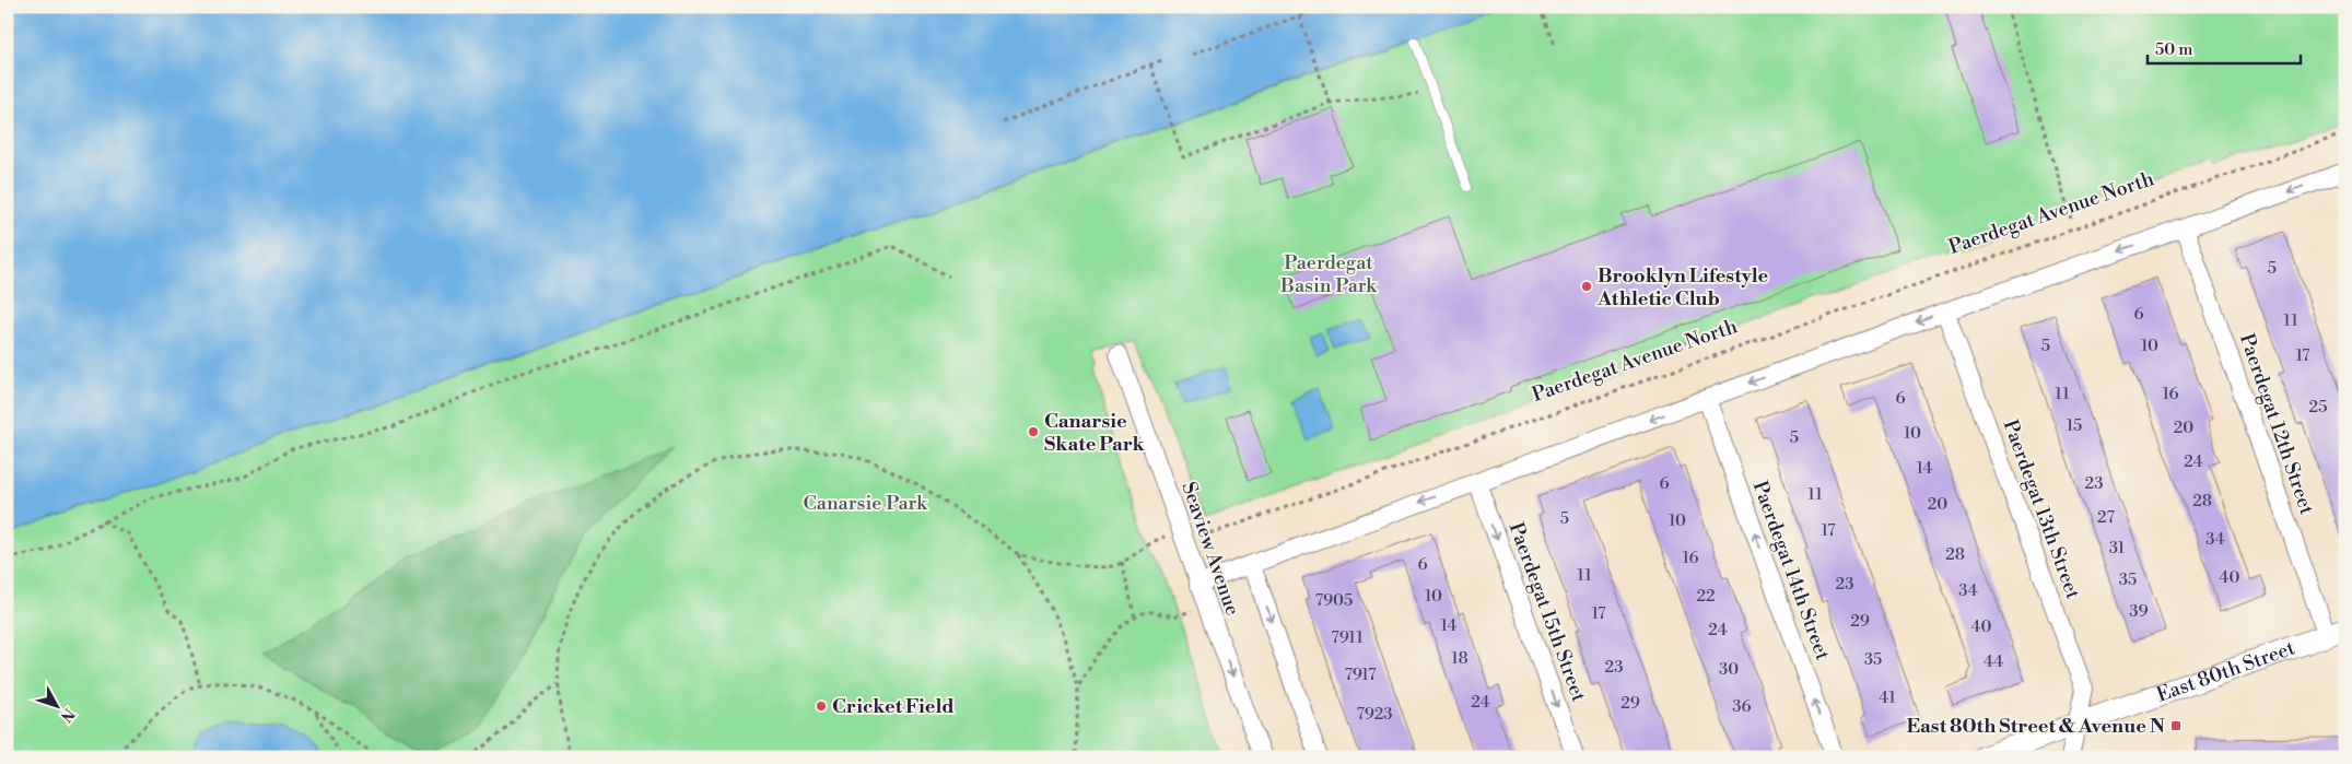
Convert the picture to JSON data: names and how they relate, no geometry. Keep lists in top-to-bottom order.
{
  "streets": {
    "street": [
      "Paerdegat 12th Street",
      "Paerdegat 13th Street",
      "Seaview Avenue",
      "Paerdegat 14th Street",
      "Paerdegat 15th Street",
      "East 80th Street"
    ],
    "path": ["Paerdegat Avenue North"]
  },
  "crossings": [
    ["Paerdegat Avenue North", "Seaview Avenue"],
    ["Paerdegat 12th Street", "East 80th Street"],
    ["Paerdegat 13th Street", "East 80th Street"]
  ],
  "one_way": ["Seaview Avenue", "Paerdegat 14th Street", "Paerdegat 15th Street"],
  "parks": ["Paerdegat Basin Park", "Canarsie Park"],
  "places": {
    "other": ["Brooklyn Lifestyle Athletic Club", "Canarsie Skate Park", "Cricket Field"],
    "transit": ["East 80th Street & Avenue N"]
  },
  "house_numbers": [
    "5",
    "6",
    "11",
    "5",
    "10",
    "17",
    "11",
    "16",
    "6",
    "25",
    "15",
    "20",
    "10",
    "5",
    "24",
    "14",
    "6",
    "23",
    "11",
    "28",
    "20",
    "27",
    "5",
    "10",
    "17",
    "34",
    "31",
    "28",
    "16",
    "6",
    "11",
    "40",
    "35",
    "23",
    "34",
    "10",
    "22",
    "7905",
    "39",
    "17",
    "29",
    "14",
    "40",
    "24",
    "7911",
    "18",
    "35",
    "44",
    "23",
    "30",
    "7917",
    "41",
    "24",
    "29",
    "36",
    "7923"
  ],
  "scale_bar": "50 m",
  "north": "bottom right"
}
